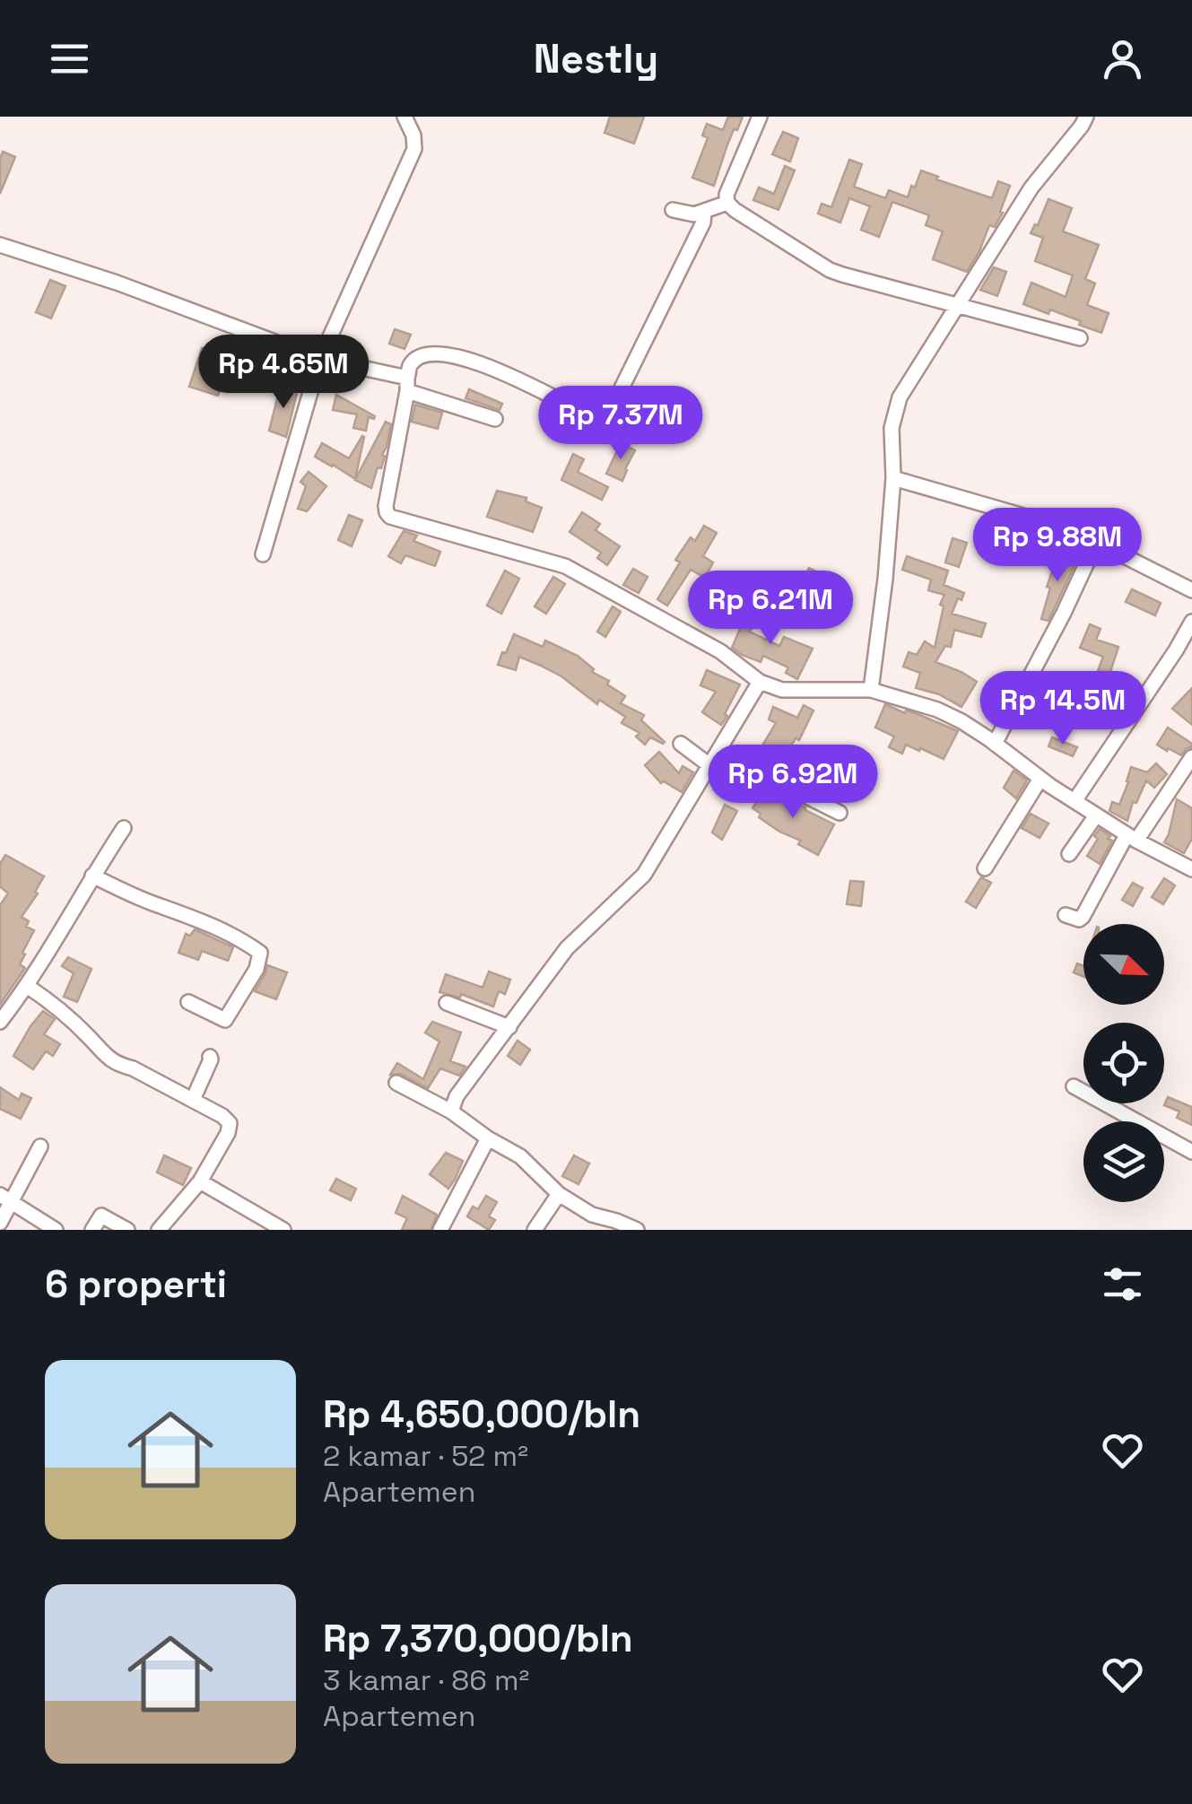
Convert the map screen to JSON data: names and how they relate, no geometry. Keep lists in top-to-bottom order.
{
  "north": "bottom right",
  "page": {
    "header": "Nestly",
    "price": [
      "Rp 4.65M",
      "Rp 7.37M",
      "Rp 9.88M",
      "Rp 6.21M",
      "Rp 14.5M",
      "Rp 6.92M"
    ],
    "heading": "6 properti",
    "list": [
      {
        "name": "Rp 4,650,000/bln",
        "note": "2 kamar · 52 m² · Apartemen"
      },
      {
        "name": "Rp 7,370,000/bln",
        "note": "3 kamar · 86 m² · Apartemen"
      }
    ]
  }
}
